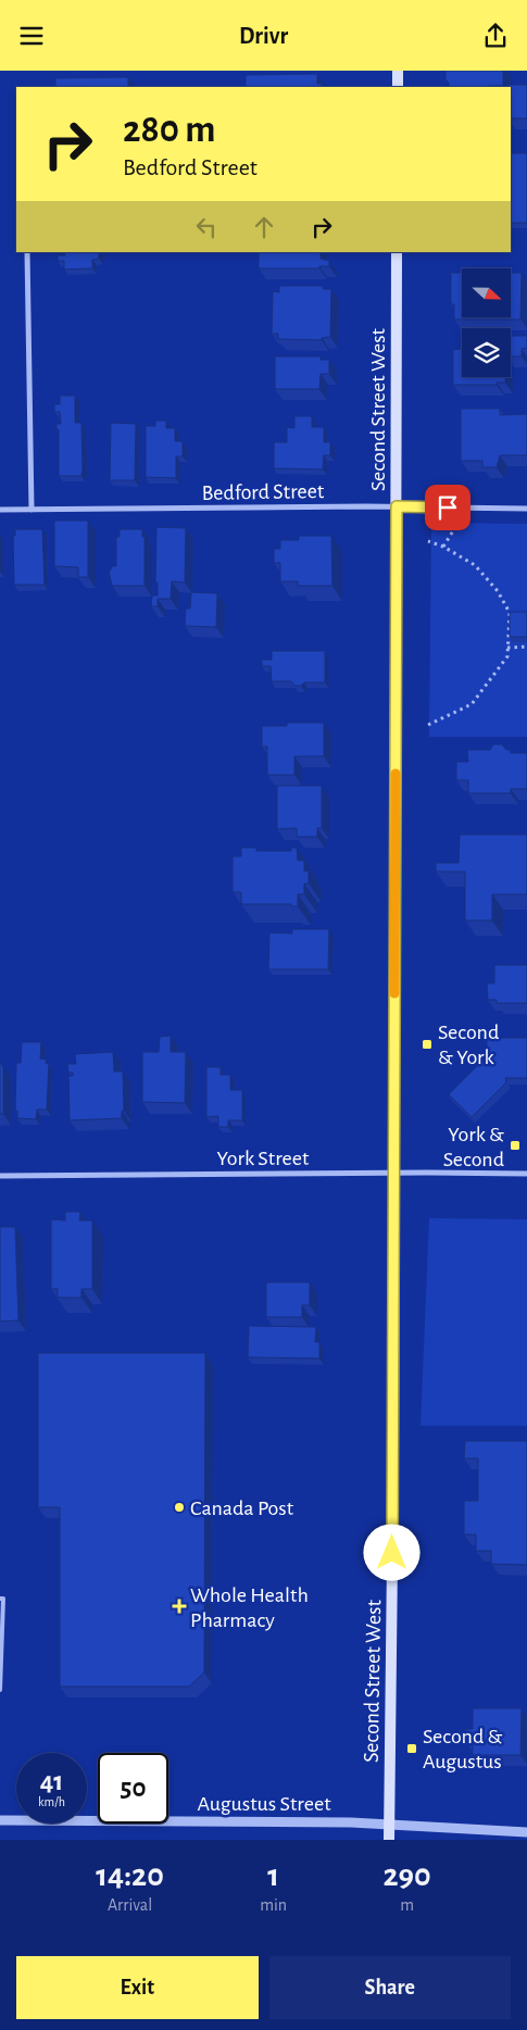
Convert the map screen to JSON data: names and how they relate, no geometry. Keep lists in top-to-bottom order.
{
  "streets": {
    "main road": ["Second Street West"],
    "street": ["Bedford Street", "York Street", "Augustus Street"]
  },
  "crossings": [
    ["Second Street West", "Bedford Street"],
    ["Second Street West", "York Street"],
    ["Second Street West", "Augustus Street"]
  ],
  "places": {
    "transit": ["Second & York", "York & Second", "Second & Augustus"],
    "other": ["Canada Post"],
    "health": ["Whole Health Pharmacy"]
  },
  "north": "right",
  "page": {
    "header": "Drivr",
    "turn": ["280 m", "Bedford Street"],
    "speed": "41 km/h",
    "limit": "50",
    "eta": [
      "14:20",
      "Arrival",
      "1",
      "min",
      "290",
      "m"
    ],
    "buttons": ["Exit", "Share"]
  }
}
